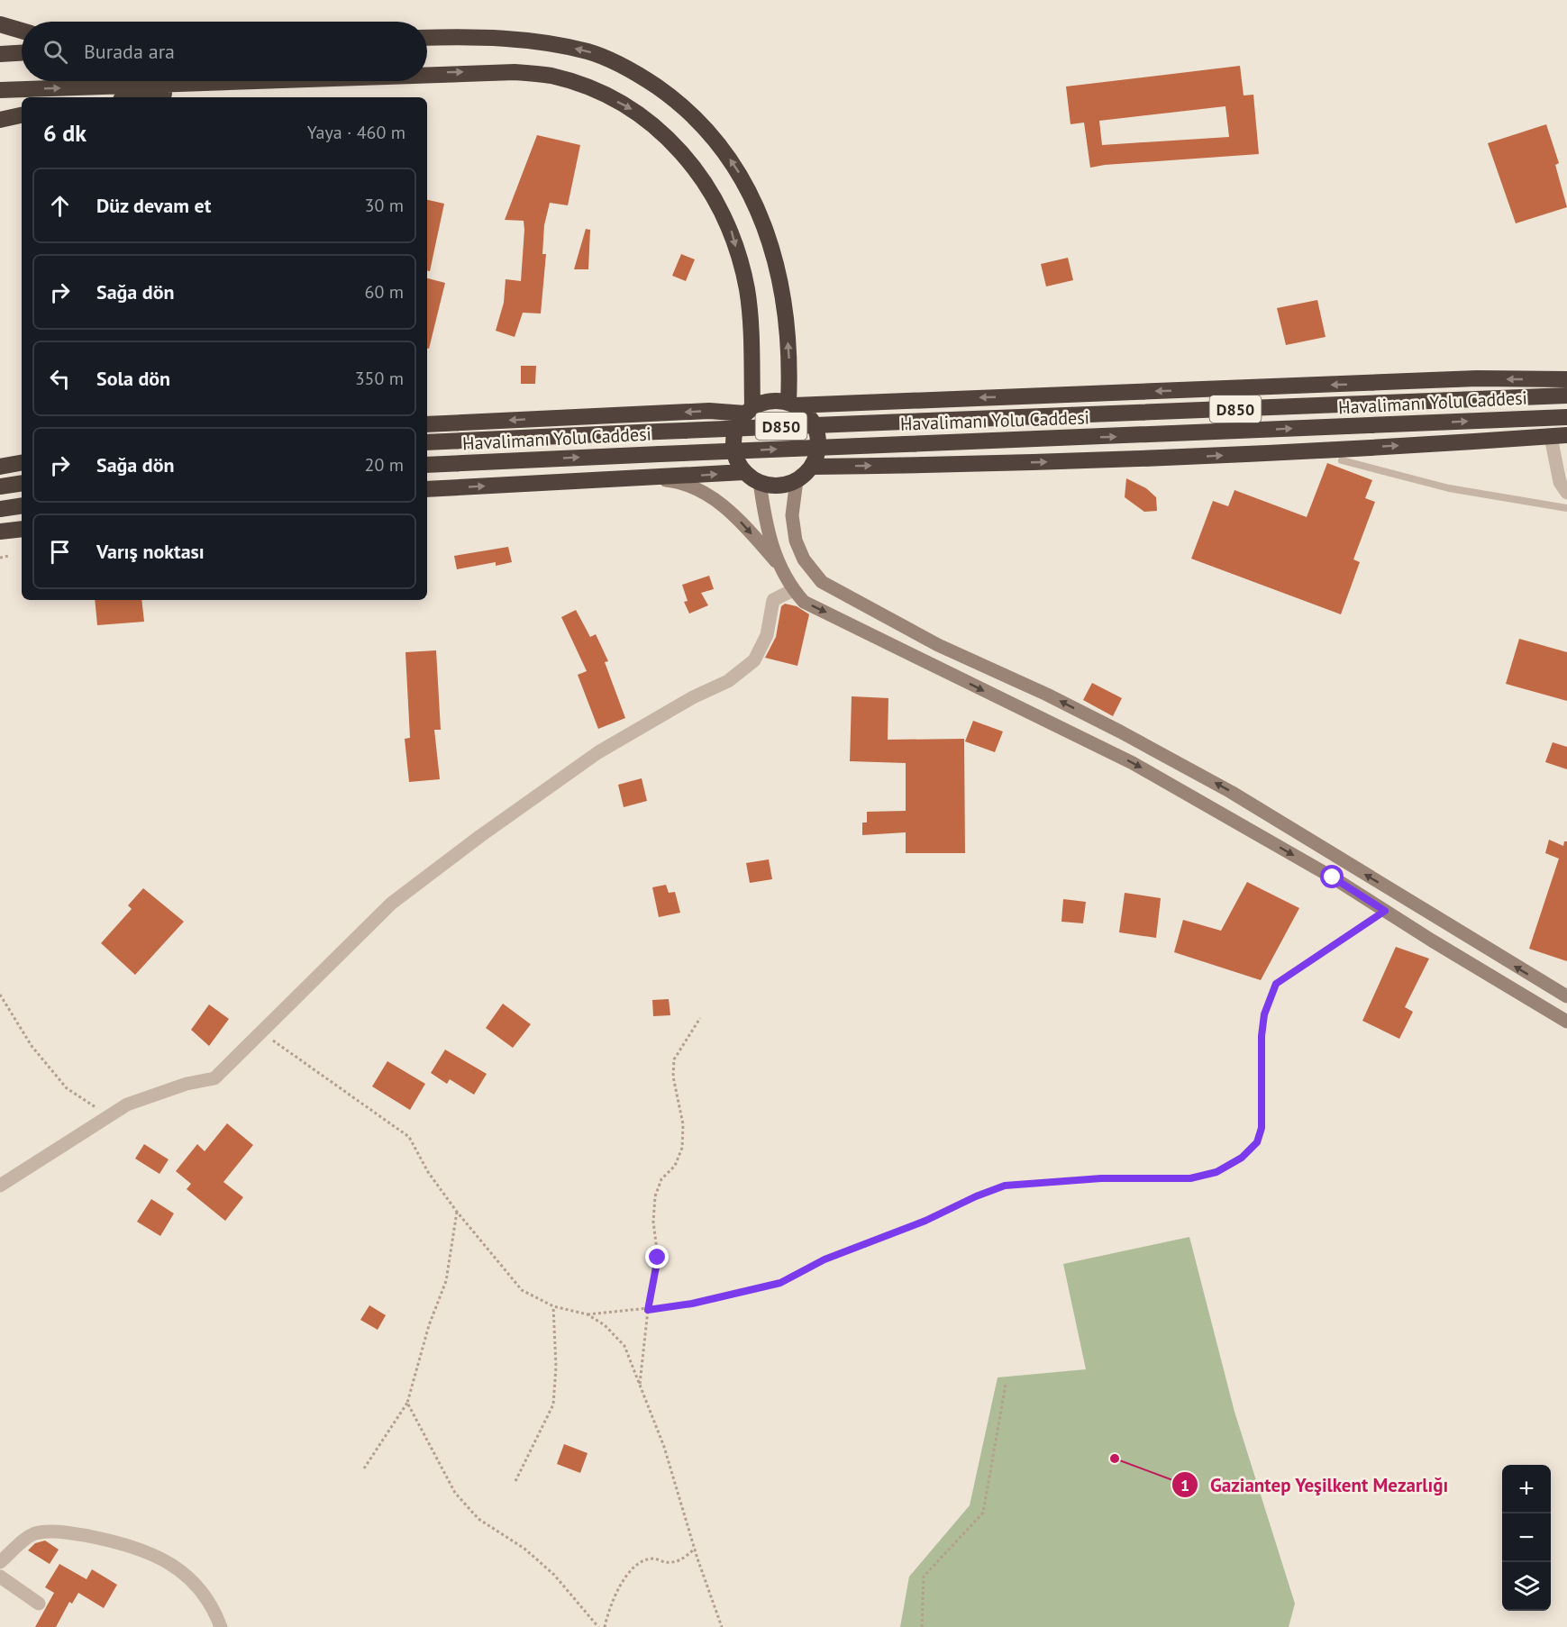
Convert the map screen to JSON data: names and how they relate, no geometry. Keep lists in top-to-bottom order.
{
  "streets": {
    "highway": ["Havalimanı Yolu Caddesi", "D850"]
  },
  "places": ["Gaziantep Yeşilkent Mezarlığı"],
  "page": {
    "search": "Burada ara",
    "heading": ["6 dk", "Yaya · 460 m"],
    "list": [
      ["Düz devam et", "30 m"],
      ["Sağa dön", "60 m"],
      ["Sola dön", "350 m"],
      ["Sağa dön", "20 m"],
      "Varış noktası"
    ],
    "map_buttons": ["+", "−"]
  }
}
